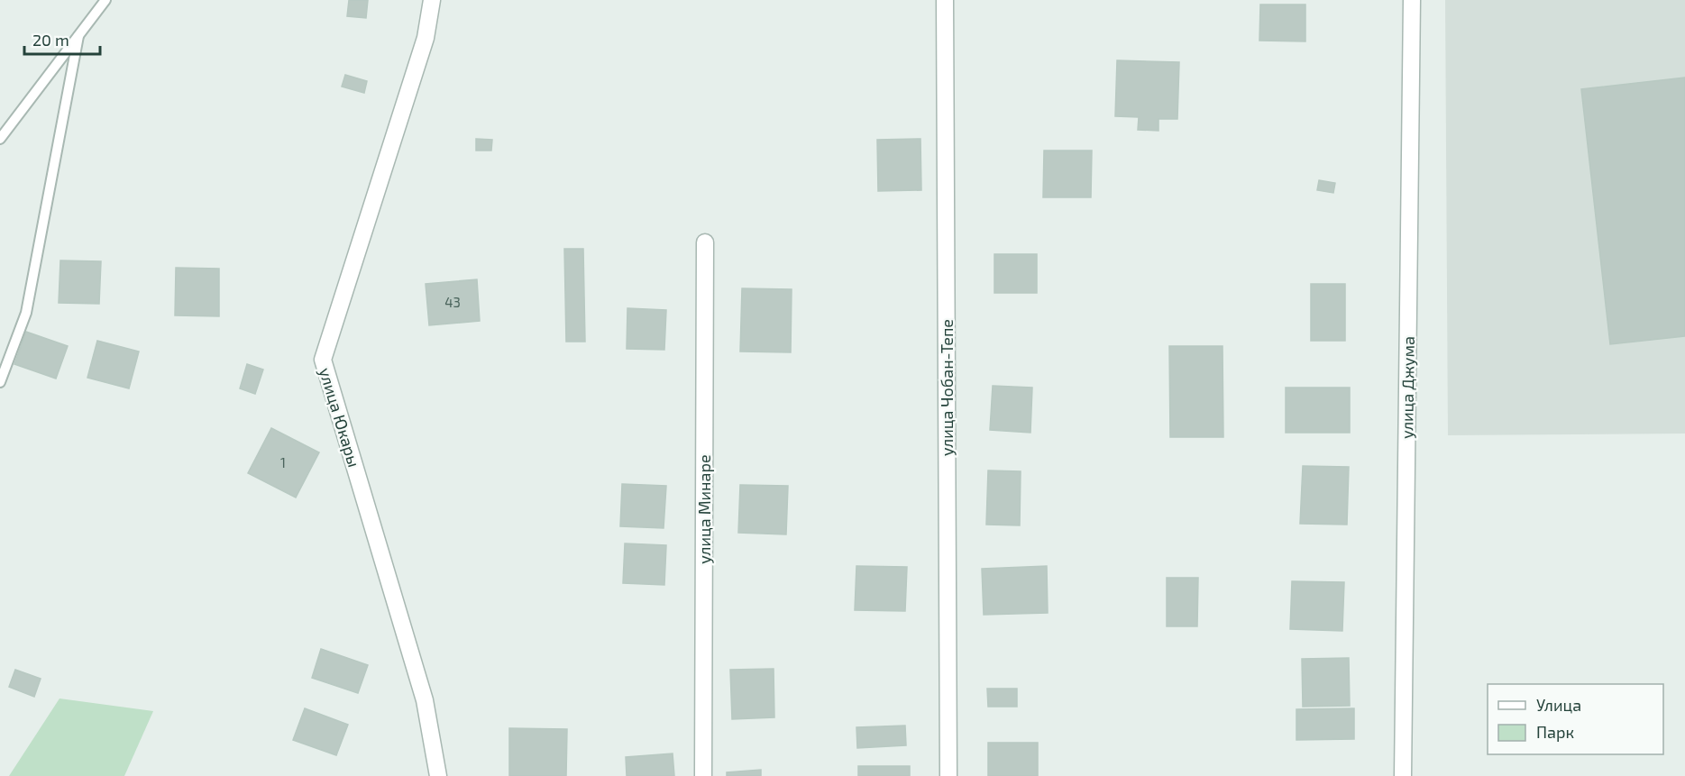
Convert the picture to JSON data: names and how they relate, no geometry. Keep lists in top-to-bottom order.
{
  "streets": {
    "street": [
      "улица Чобан-Тепе",
      "улица Джума",
      "улица Юкары",
      "улица Минаре"
    ]
  },
  "house_numbers": ["43", "1"],
  "legend": ["Улица", "Парк"],
  "scale_bar": "20 m"
}
